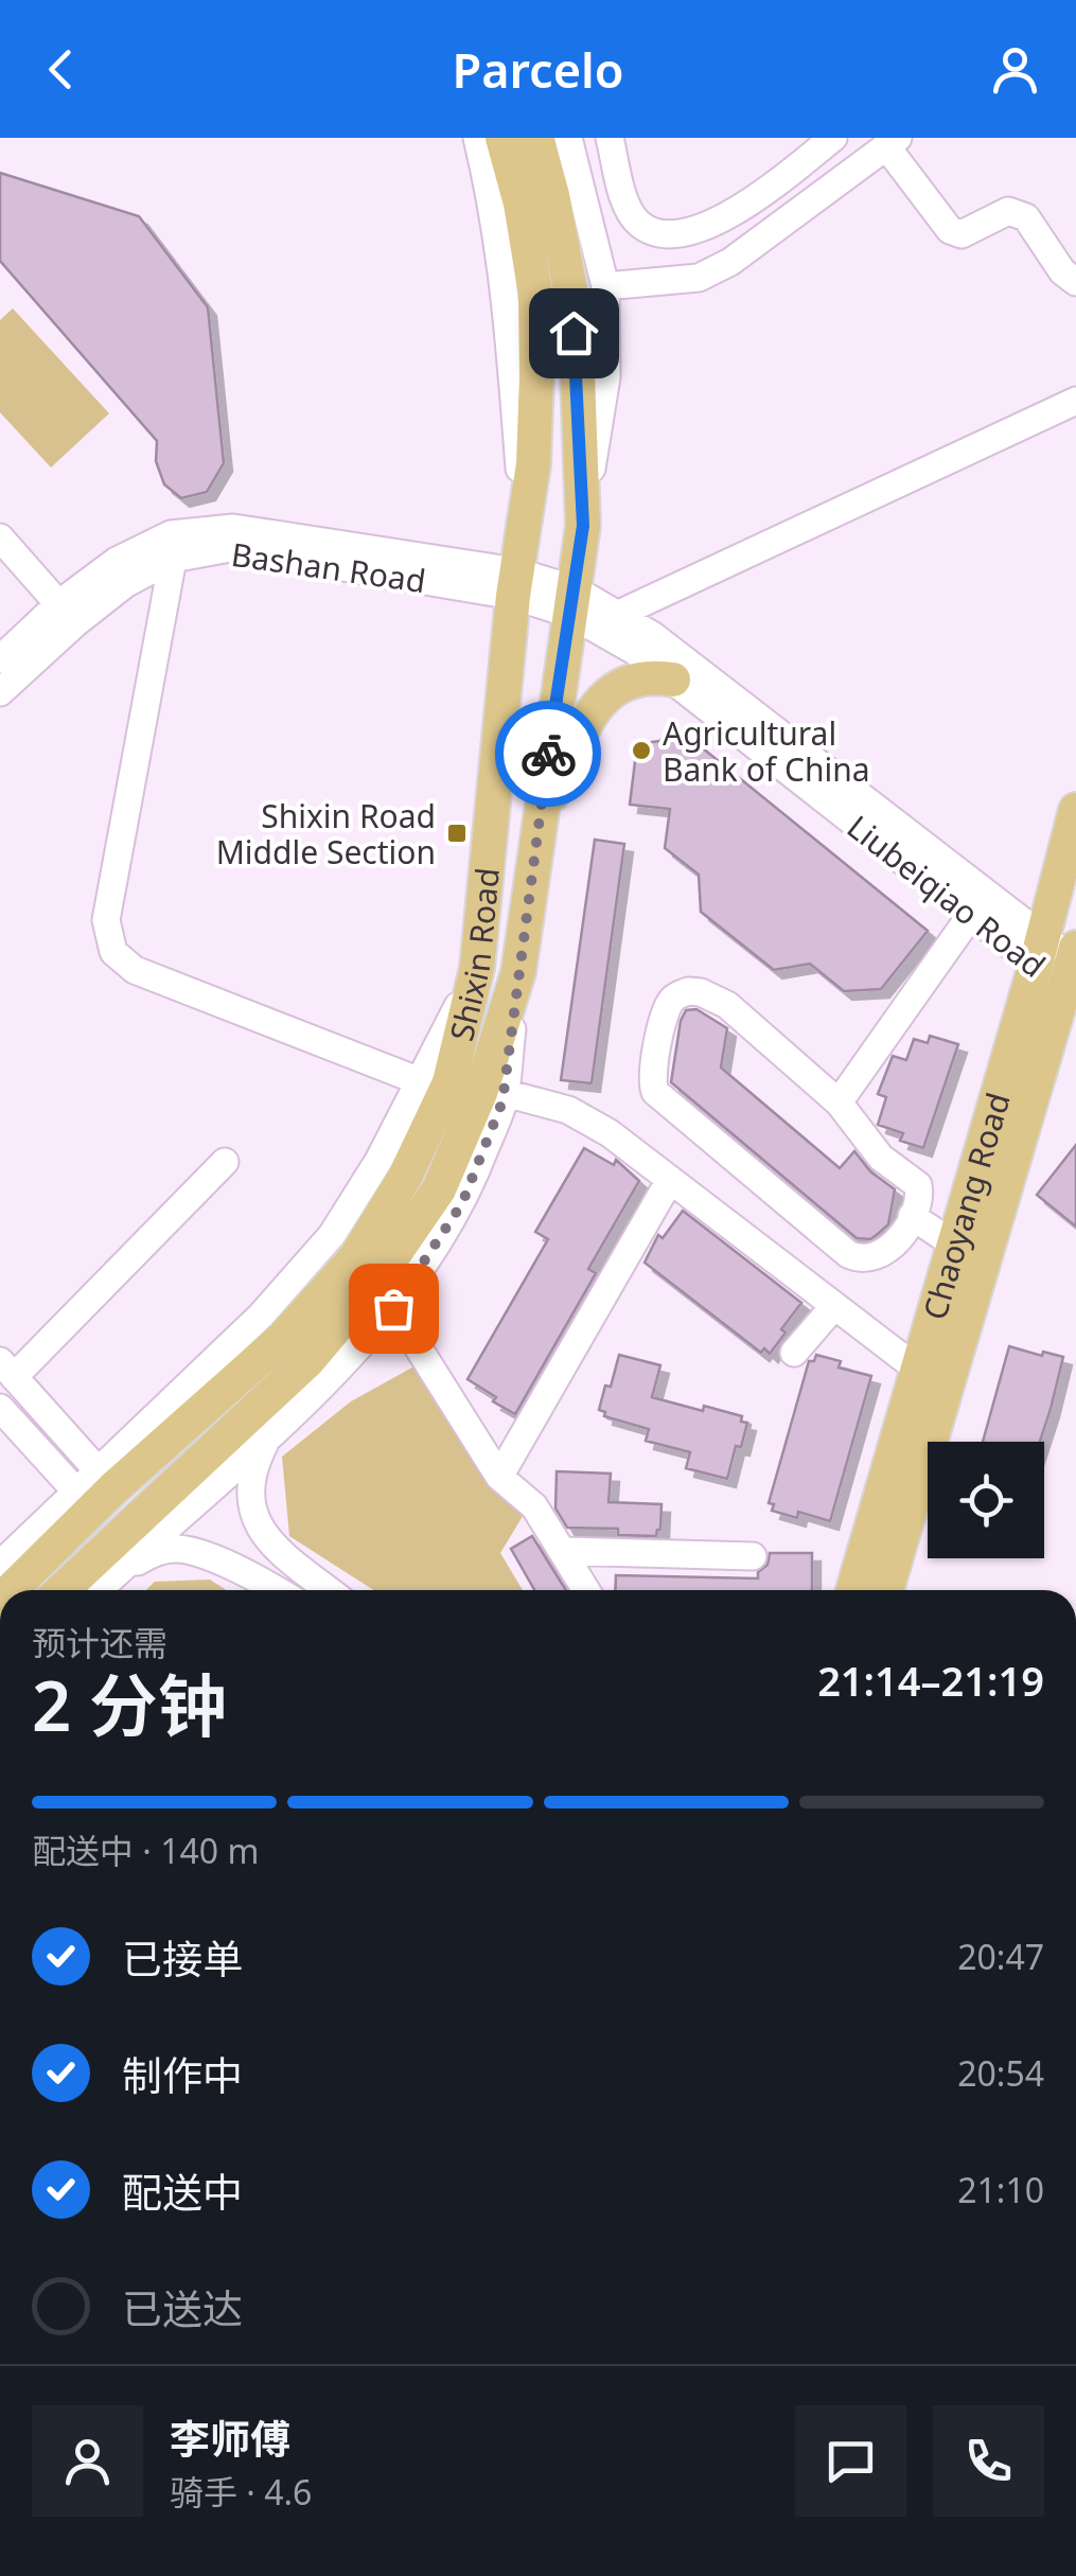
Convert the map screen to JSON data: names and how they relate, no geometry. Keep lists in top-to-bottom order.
{
  "streets": {
    "main road": ["Shixin Road", "Chaoyang Road"],
    "street": ["Bashan Road", "Liubeiqiao Road"]
  },
  "crossings": [
    ["Bashan Road", "Liubeiqiao Road"],
    ["Bashan Road", "Shixin Road"],
    ["Liubeiqiao Road", "Shixin Road"],
    ["Liubeiqiao Road", "Chaoyang Road"]
  ],
  "places": {
    "other": ["Agricultural Bank of China"],
    "transit": ["Shixin Road Middle Section"]
  },
  "page": {
    "header": "Parcelo",
    "heading": ["2 分钟", "预计还需", "21:14–21:19"],
    "panel": ["李师傅", "骑手 · 4.6"],
    "bar": "配送中 · 140 m",
    "list": [
      ["已接单", "20:47"],
      ["制作中", "20:54"],
      ["配送中", "21:10"],
      "已送达"
    ]
  }
}
